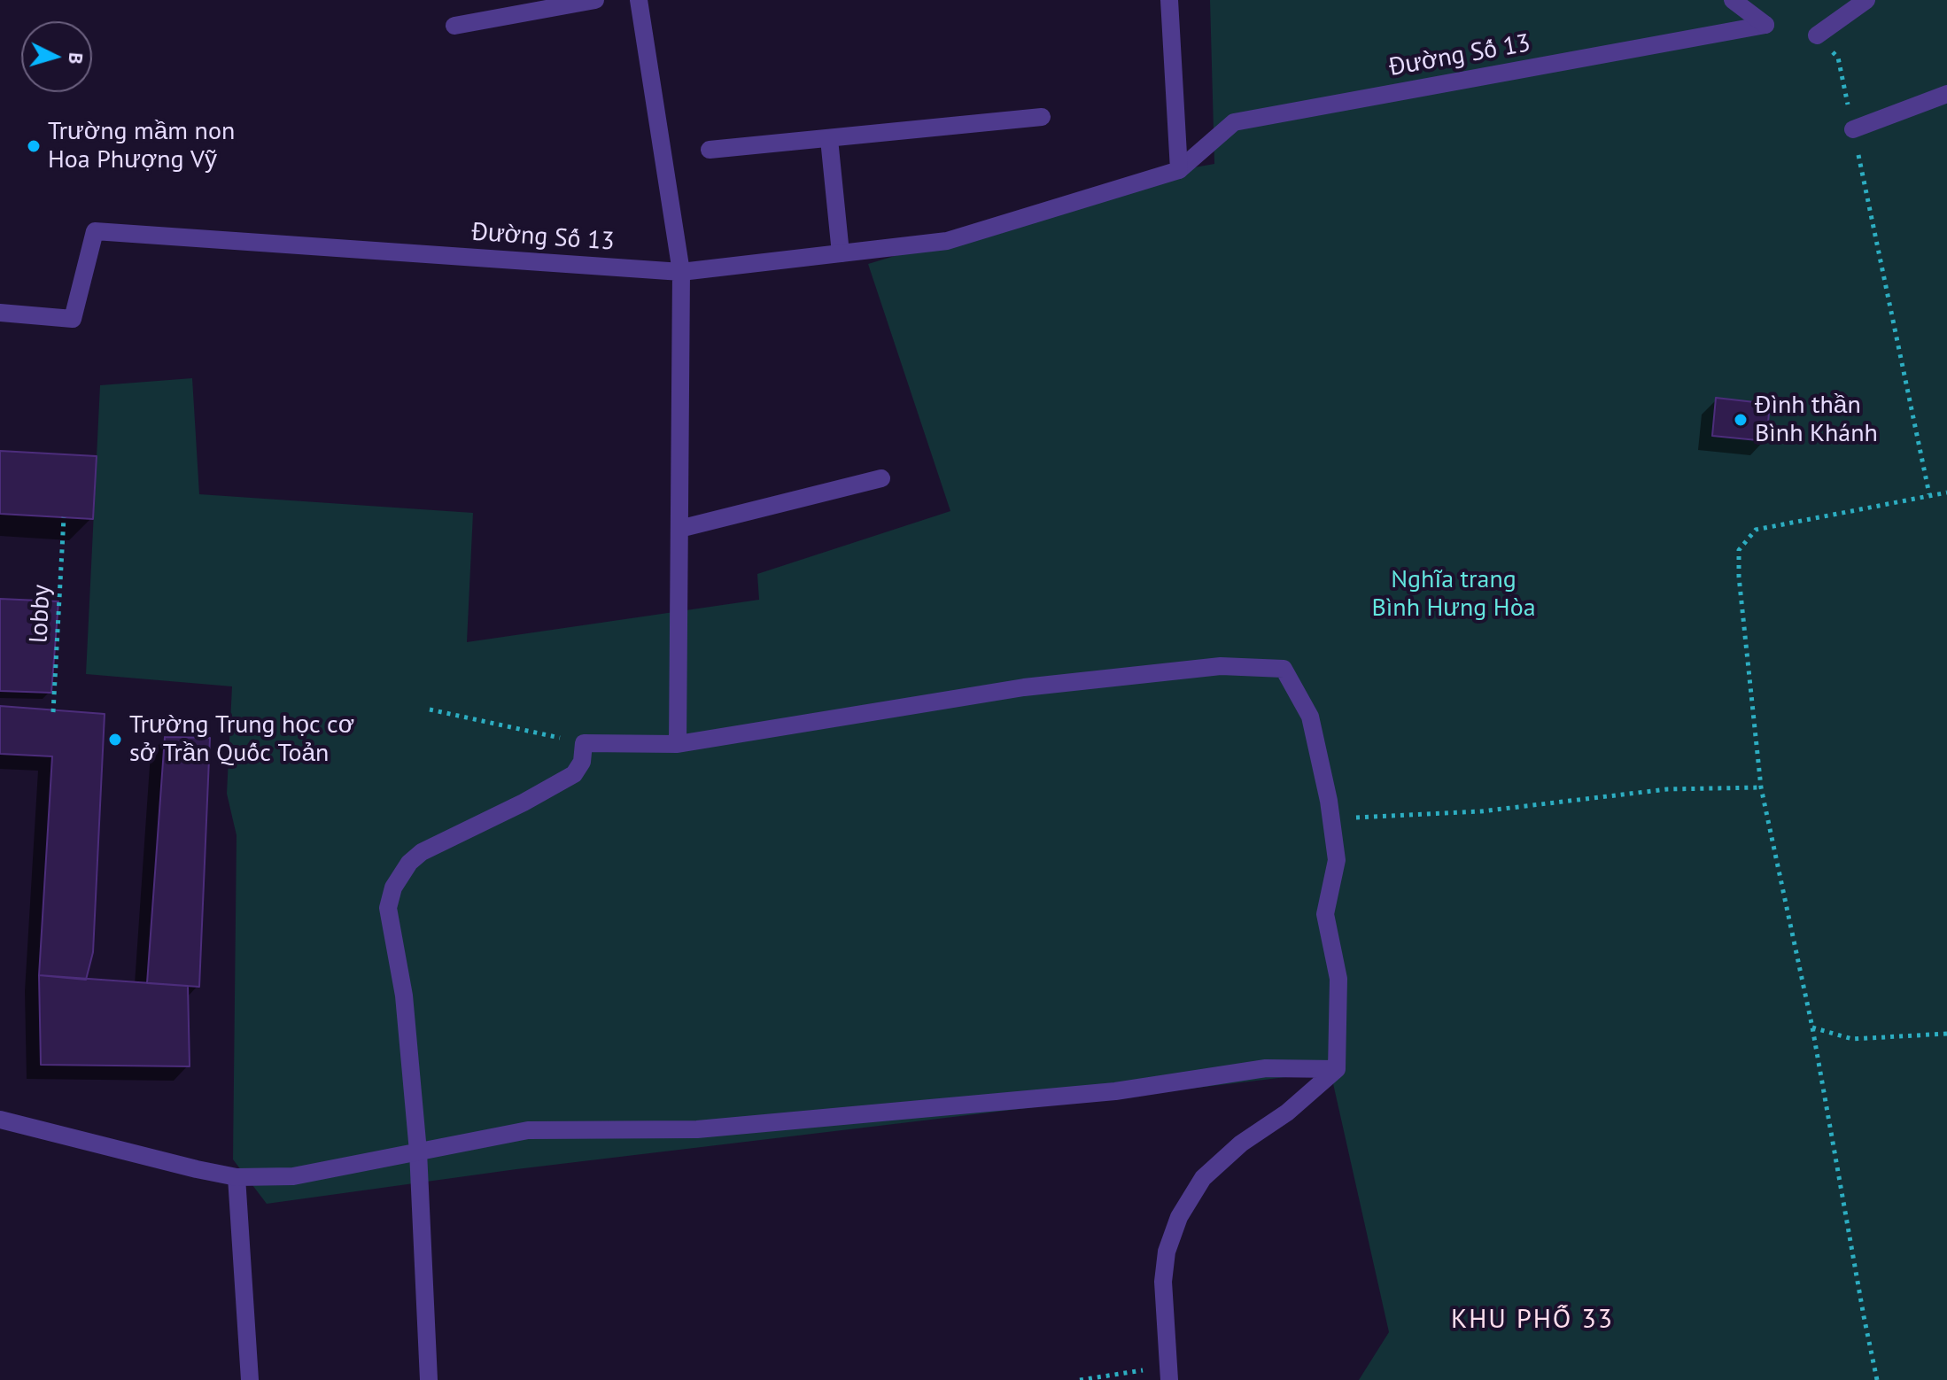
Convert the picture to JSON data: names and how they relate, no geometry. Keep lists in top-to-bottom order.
{
  "streets": {
    "street": ["Đường Số 13"],
    "path": ["lobby"]
  },
  "districts": ["KHU PHỐ 33"],
  "parks": ["Nghĩa trang Bình Hưng Hòa"],
  "places": ["Trường mầm non Hoa Phượng Vỹ", "Đình thần Bình Khánh", "Trường Trung học cơ sở Trần Quốc Toản"],
  "north": "right"
}
